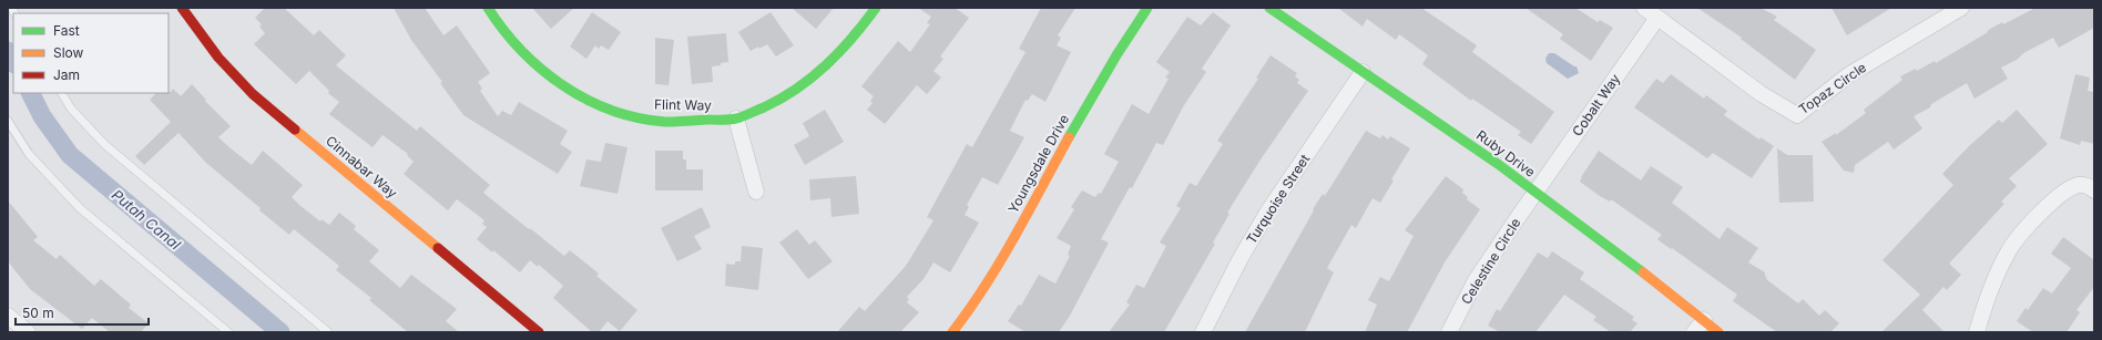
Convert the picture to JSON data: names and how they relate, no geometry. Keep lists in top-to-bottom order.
{
  "streets": {
    "street": [
      "Topaz Circle",
      "Flint Way",
      "Cobalt Way",
      "Ruby Drive",
      "Youngsdale Drive",
      "Cinnabar Way",
      "Turquoise Street",
      "Celestine Circle"
    ]
  },
  "crossings": [
    ["Topaz Circle", "Cobalt Way"],
    ["Cobalt Way", "Ruby Drive"],
    ["Cobalt Way", "Celestine Circle"],
    ["Ruby Drive", "Turquoise Street"],
    ["Ruby Drive", "Celestine Circle"]
  ],
  "water": ["Putah Canal"],
  "legend": ["Fast", "Slow", "Jam"],
  "scale_bar": "50 m"
}
